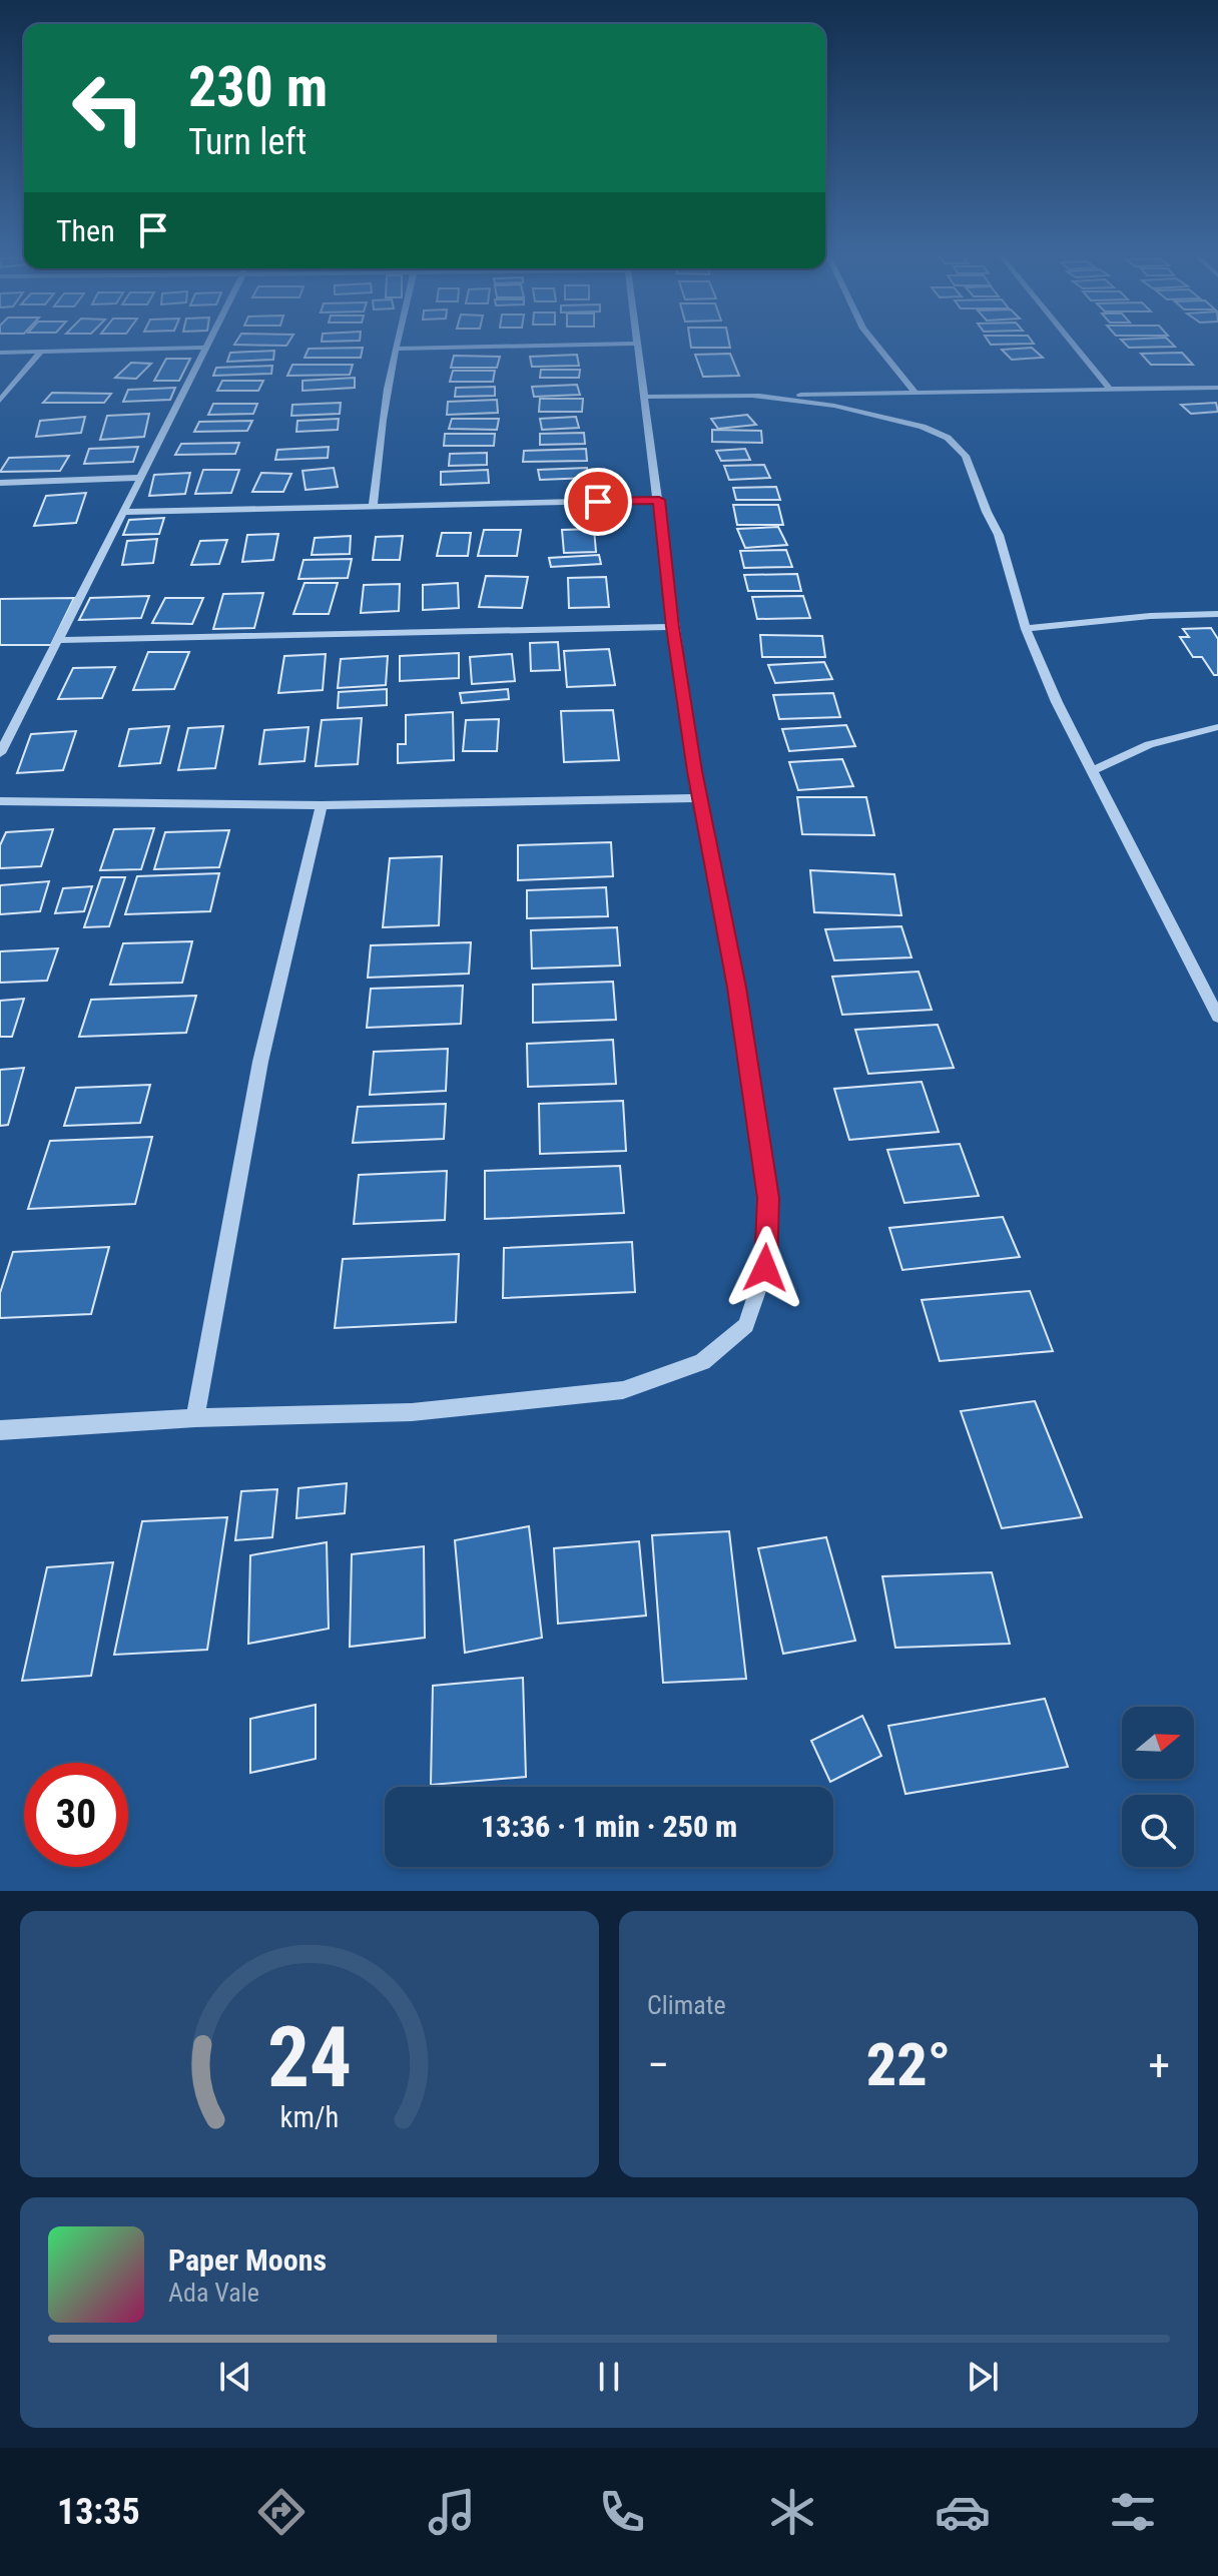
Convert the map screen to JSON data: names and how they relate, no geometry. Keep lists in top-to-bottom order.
{
  "north": "right",
  "page": {
    "turn": ["230 m", "Turn left"],
    "then": "Then",
    "limit": "30",
    "trip": "13:36 · 1 min · 250 m",
    "tile": "Climate",
    "heat": ["−", "22°", "+"],
    "song": ["Paper Moons", "Ada Vale"],
    "tabs": "13:35",
    "gauge": ["24", "km/h"]
  }
}
